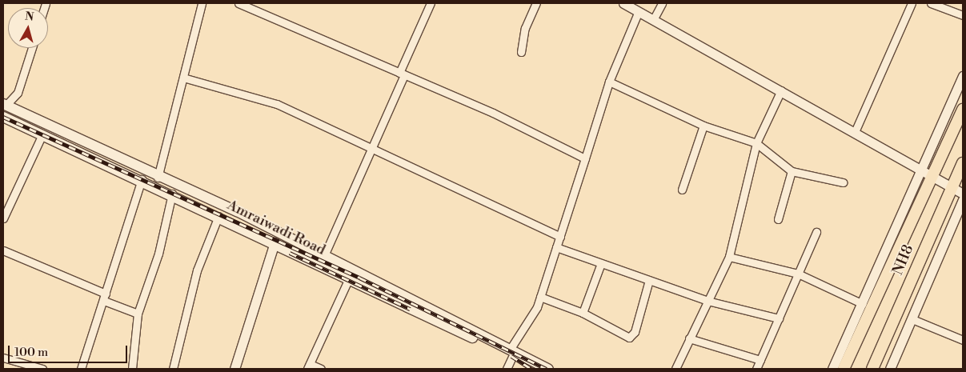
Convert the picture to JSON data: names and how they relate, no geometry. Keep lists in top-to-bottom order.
{
  "streets": {
    "main road": ["Amraiwadi Road", "NH8"]
  },
  "scale_bar": "100 m",
  "north": "top"
}
